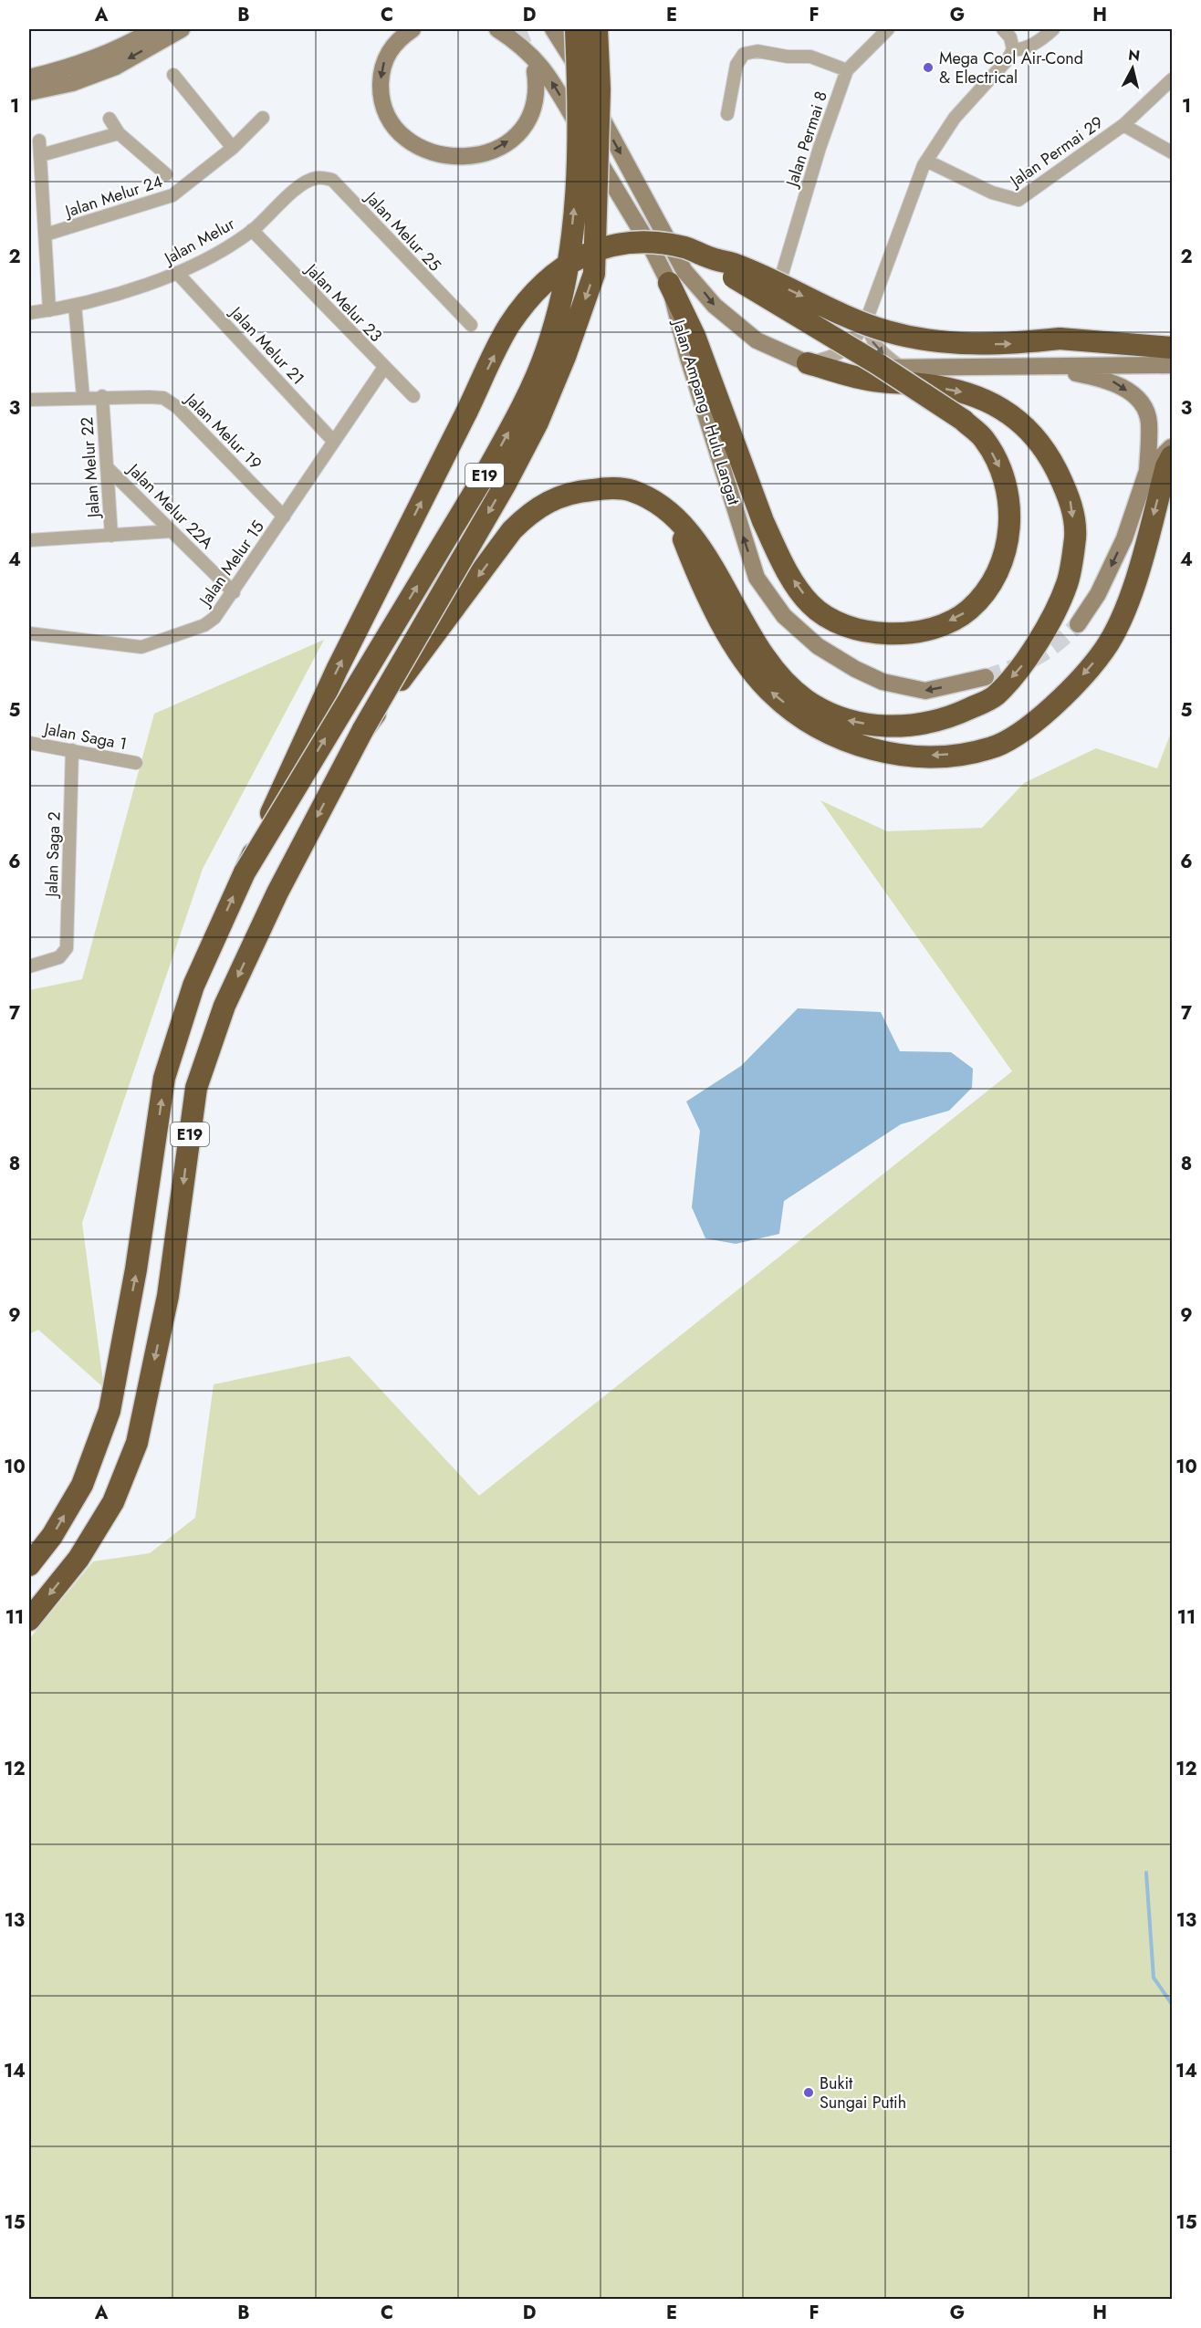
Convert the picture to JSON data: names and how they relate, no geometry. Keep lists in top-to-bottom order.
{
  "streets": {
    "highway": ["E19"],
    "street": [
      "Jalan Permai 8",
      "Jalan Permai 29",
      "Jalan Melur 24",
      "Jalan Melur 25",
      "Jalan Melur",
      "Jalan Melur 23",
      "Jalan Melur 21",
      "Jalan Ampang - Hulu Langat",
      "Jalan Melur 19",
      "Jalan Melur 22",
      "Jalan Melur 22A",
      "Jalan Melur 15",
      "Jalan Saga 1",
      "Jalan Saga 2"
    ]
  },
  "crossings": [
    ["Jalan Melur 25", "Jalan Melur"],
    ["Jalan Melur", "Jalan Melur 23"],
    ["Jalan Melur", "Jalan Melur 21"],
    ["Jalan Melur 23", "Jalan Melur 15"],
    ["Jalan Melur 21", "Jalan Melur 15"],
    ["Jalan Melur 19", "Jalan Melur 22"],
    ["Jalan Melur 19", "Jalan Melur 15"],
    ["Jalan Melur 22", "Jalan Melur 22A"],
    ["Jalan Melur 22A", "Jalan Melur 15"],
    ["Jalan Saga 1", "Jalan Saga 2"]
  ],
  "places": ["Mega Cool Air-Cond & Electrical", "Bukit Sungai Putih"],
  "north": "top",
  "grid": {
    "columns": [
      "A",
      "B",
      "C",
      "D",
      "E",
      "F",
      "G",
      "H"
    ],
    "rows": [
      "1",
      "2",
      "3",
      "4",
      "5",
      "6",
      "7",
      "8",
      "9",
      "10",
      "11",
      "12",
      "13",
      "14",
      "15"
    ]
  }
}
